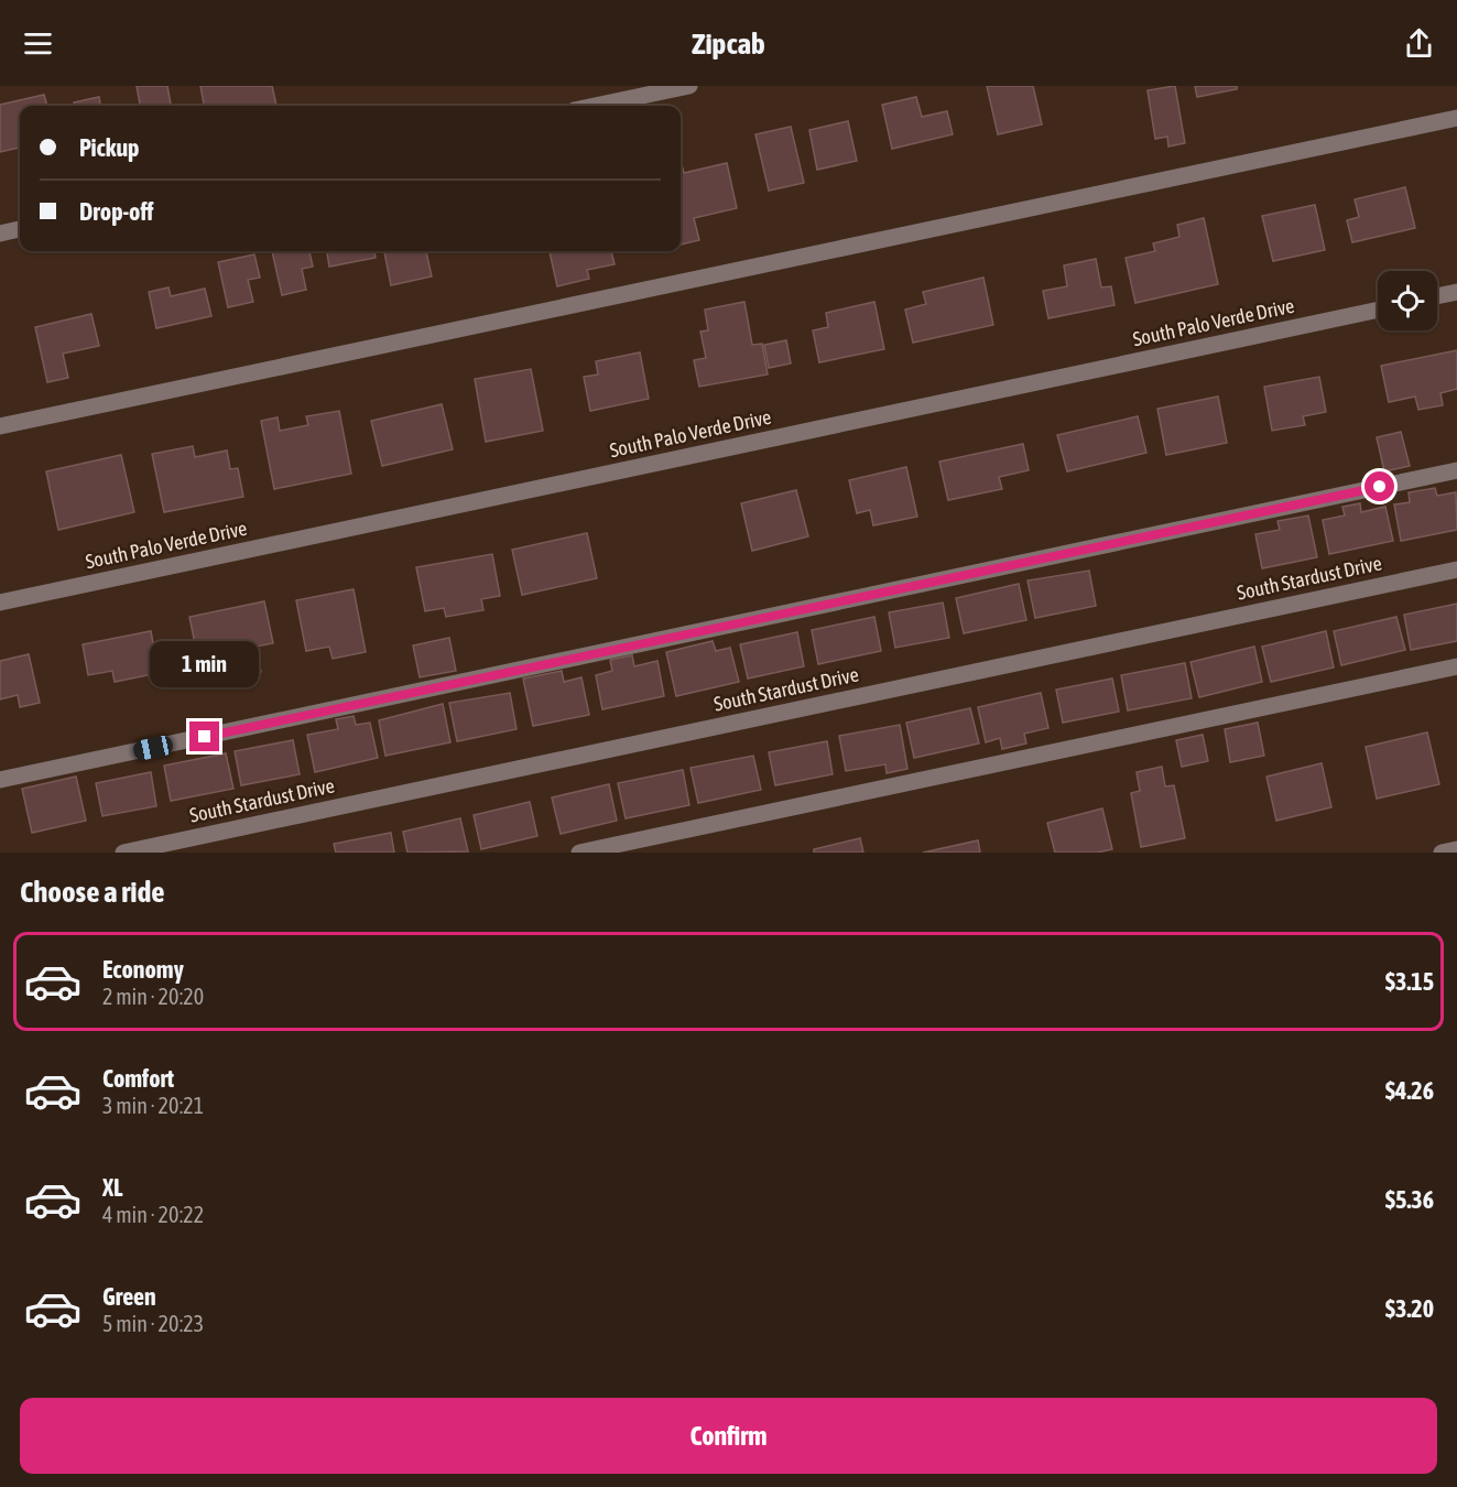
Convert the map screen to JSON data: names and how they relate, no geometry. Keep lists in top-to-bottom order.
{
  "streets": {
    "street": ["South Palo Verde Drive", "South Stardust Drive"]
  },
  "page": {
    "header": "Zipcab",
    "banner": ["Pickup", "Drop-off"],
    "bubble": "1 min",
    "heading": "Choose a ride",
    "list": [
      {
        "name": "Economy",
        "note": "2 min · 20:20",
        "value": "$3.15"
      },
      {
        "name": "Comfort",
        "note": "3 min · 20:21",
        "value": "$4.26"
      },
      {
        "name": "XL",
        "note": "4 min · 20:22",
        "value": "$5.36"
      },
      {
        "name": "Green",
        "note": "5 min · 20:23",
        "value": "$3.20"
      }
    ],
    "buttons": "Confirm"
  }
}
